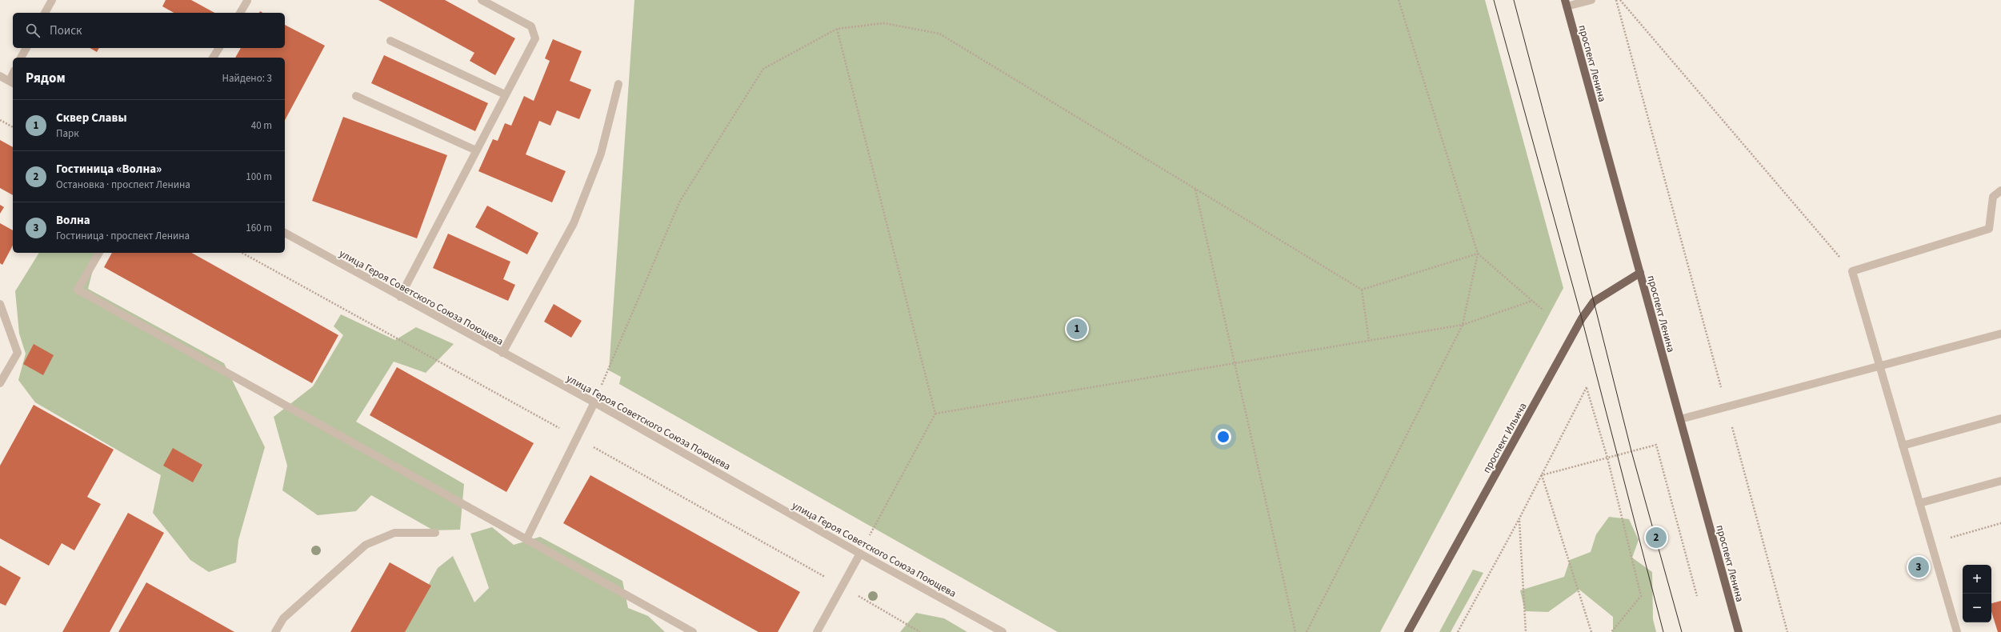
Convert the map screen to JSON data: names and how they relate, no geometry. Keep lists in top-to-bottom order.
{
  "streets": {
    "main road": ["проспект Ленина", "проспект Ильича"],
    "street": ["улица Героя Советского Союза Поющева"]
  },
  "crossings": [
    ["проспект Ленина", "проспект Ильича"]
  ],
  "page": {
    "search": "Поиск",
    "heading": ["Рядом", "Найдено: 3"],
    "list": [
      {
        "mark": "1",
        "name": "Сквер Славы",
        "note": "Парк",
        "value": "40 m"
      },
      {
        "mark": "2",
        "name": "Гостиница «Волна»",
        "note": "Остановка · проспект Ленина",
        "value": "100 m"
      },
      {
        "mark": "3",
        "name": "Волна",
        "note": "Гостиница · проспект Ленина",
        "value": "160 m"
      }
    ],
    "pins": ["1", "2", "3"],
    "map_buttons": ["+", "−"]
  }
}
